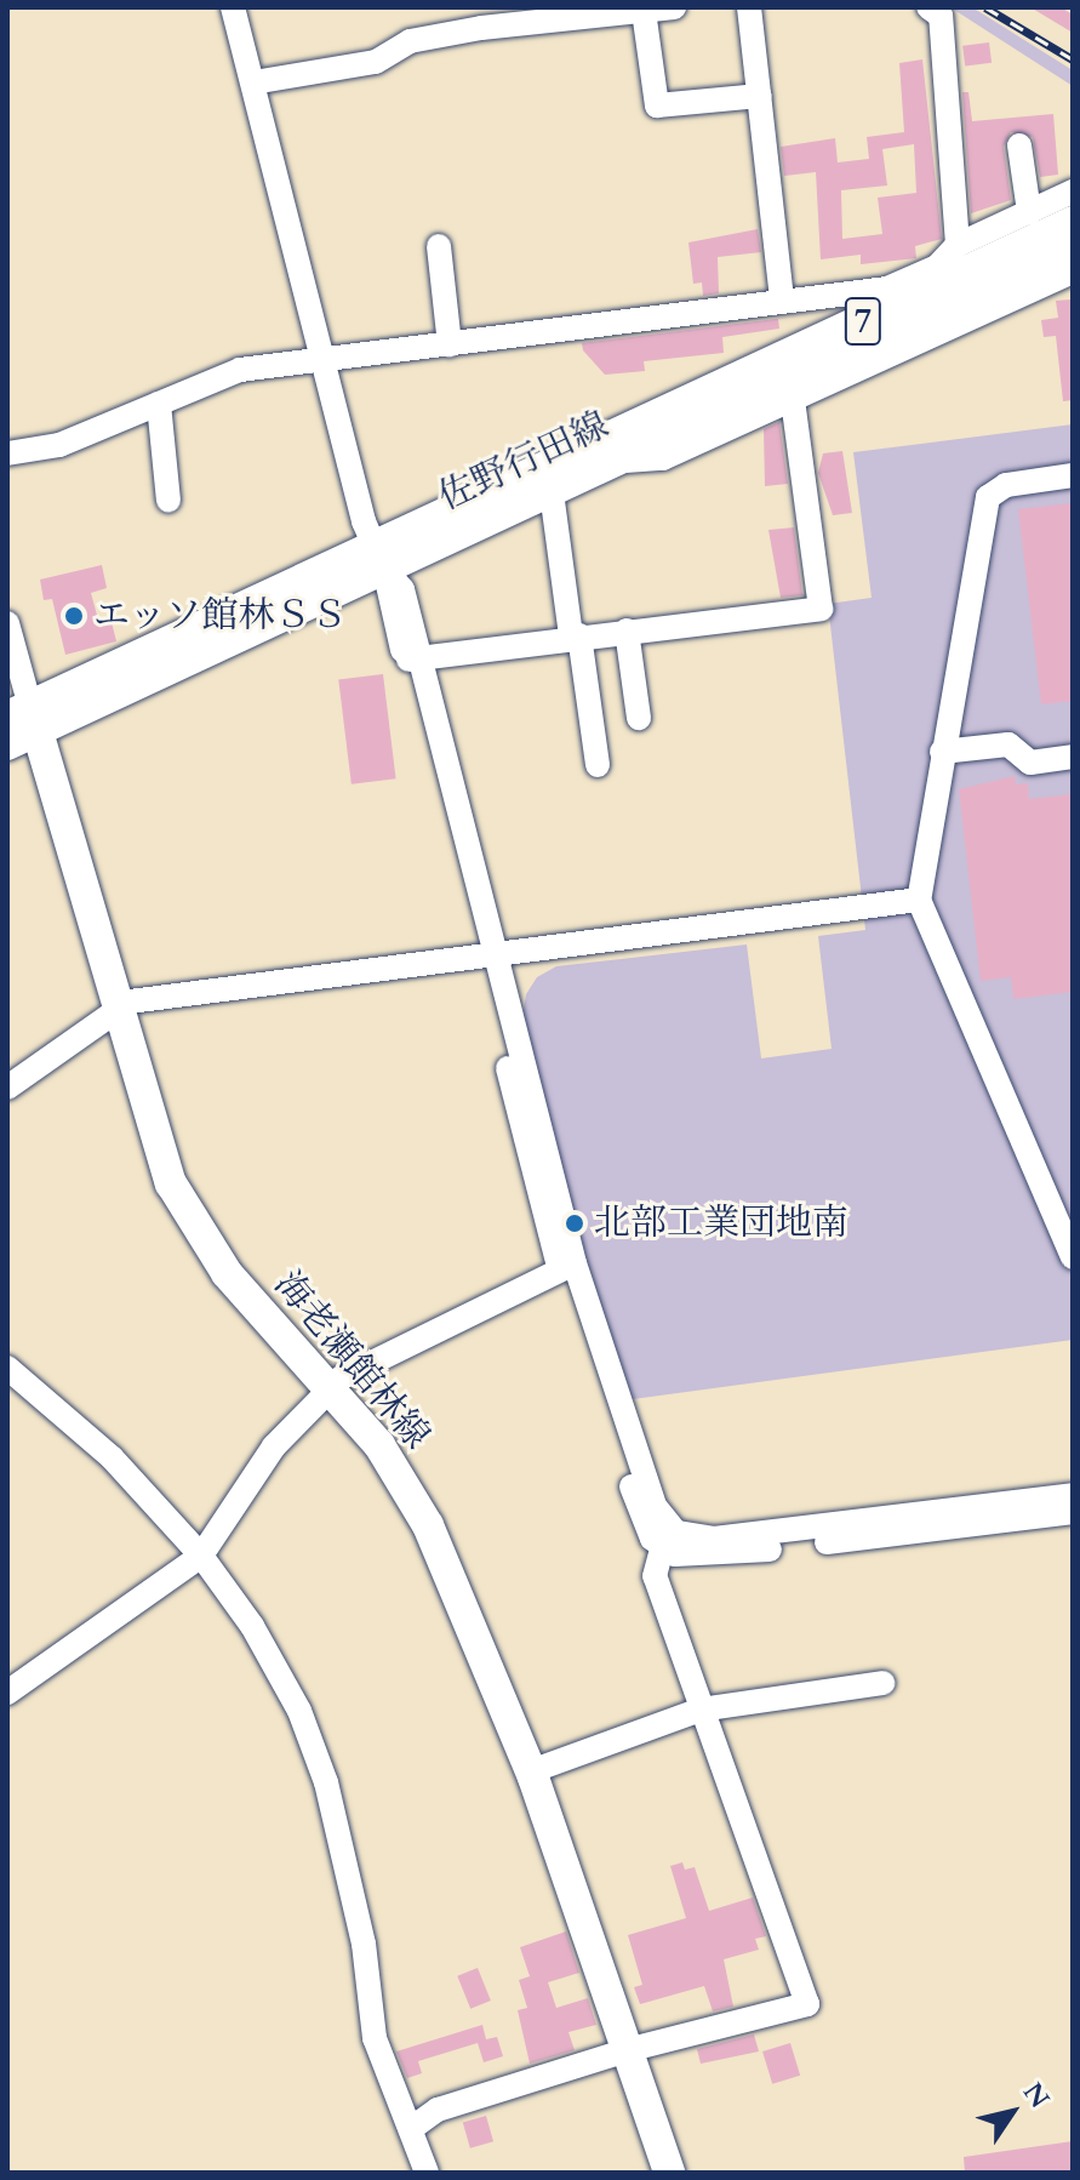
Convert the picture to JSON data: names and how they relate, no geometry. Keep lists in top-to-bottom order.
{
  "streets": {
    "main road": ["7", "佐野行田線", "海老瀬館林線"]
  },
  "crossings": [
    ["佐野行田線", "海老瀬館林線"]
  ],
  "places": ["エッソ館林ＳＳ", "北部工業団地南"],
  "north": "top right"
}
